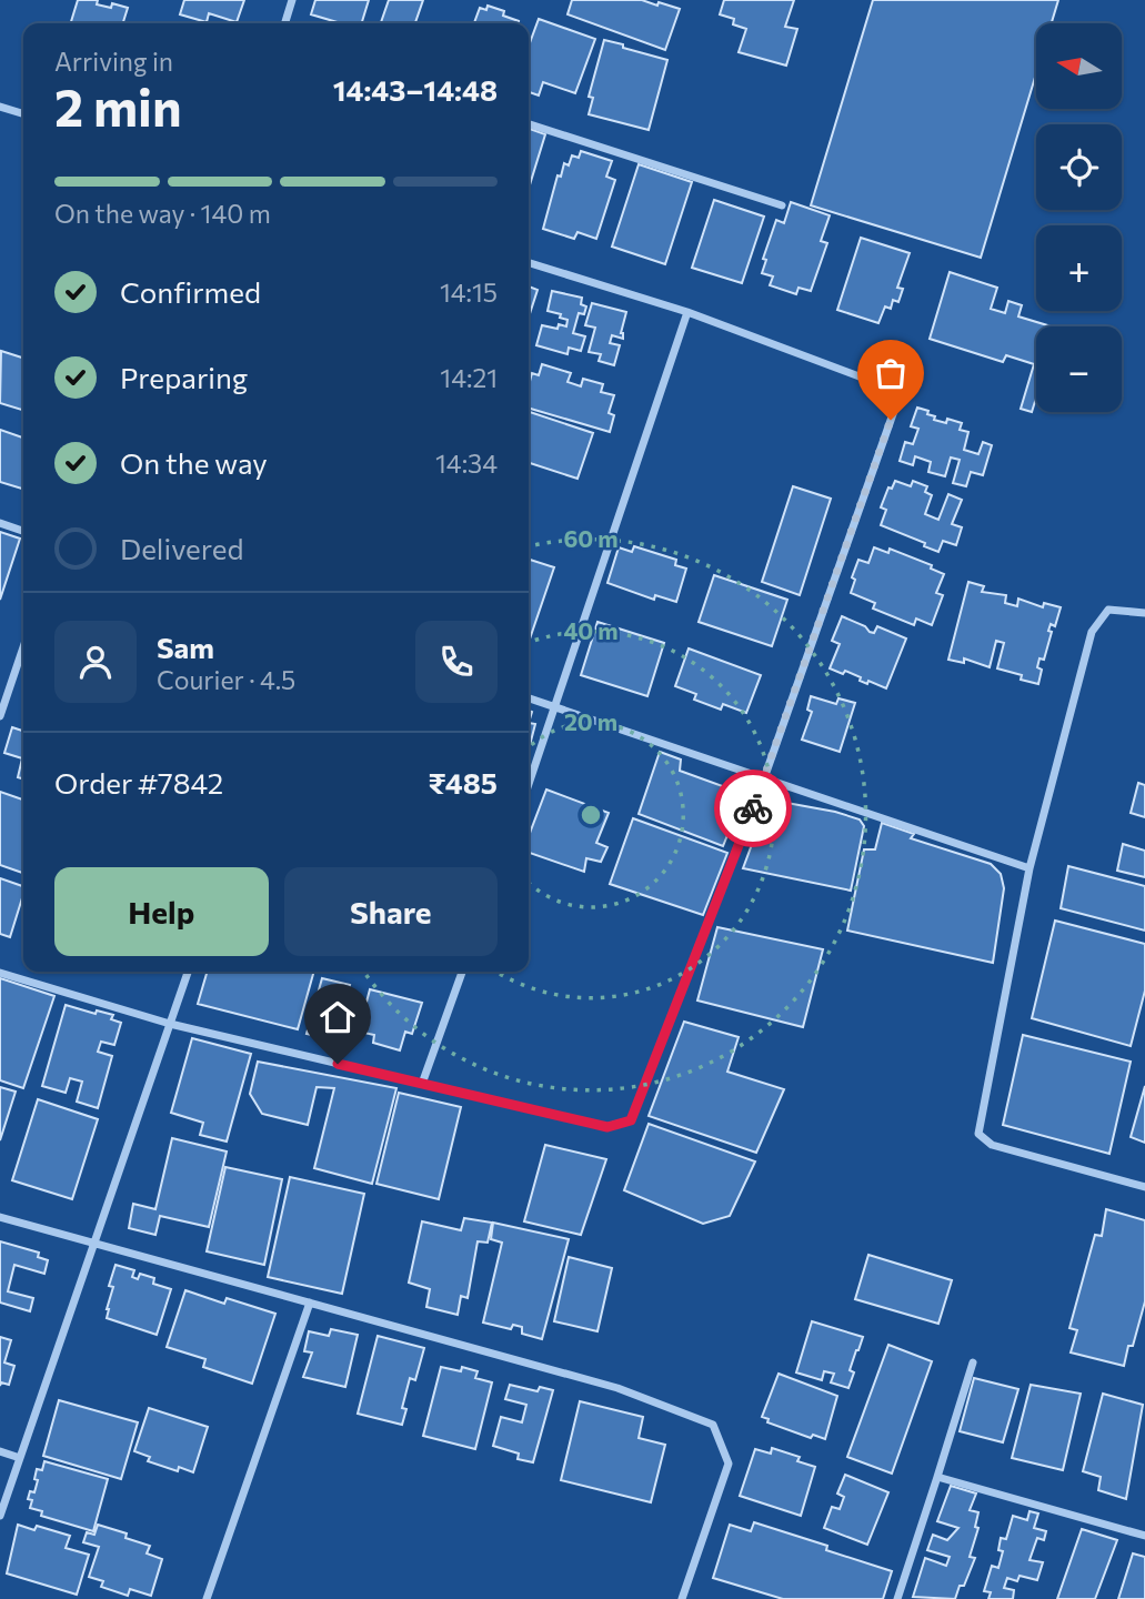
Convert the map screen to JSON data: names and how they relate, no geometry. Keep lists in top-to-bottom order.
{
  "north": "left",
  "page": {
    "map_buttons": ["+", "−"],
    "heading": ["2 min", "Arriving in", "14:43–14:48"],
    "panel": [
      "Sam",
      "Courier · 4.5",
      "Order #7842",
      "₹485"
    ],
    "bar": "On the way · 140 m",
    "list": [
      ["Confirmed", "14:15"],
      ["Preparing", "14:21"],
      ["On the way", "14:34"],
      "Delivered"
    ],
    "buttons": ["Help", "Share"]
  },
  "rings": ["60 m", "40 m", "20 m"]
}
